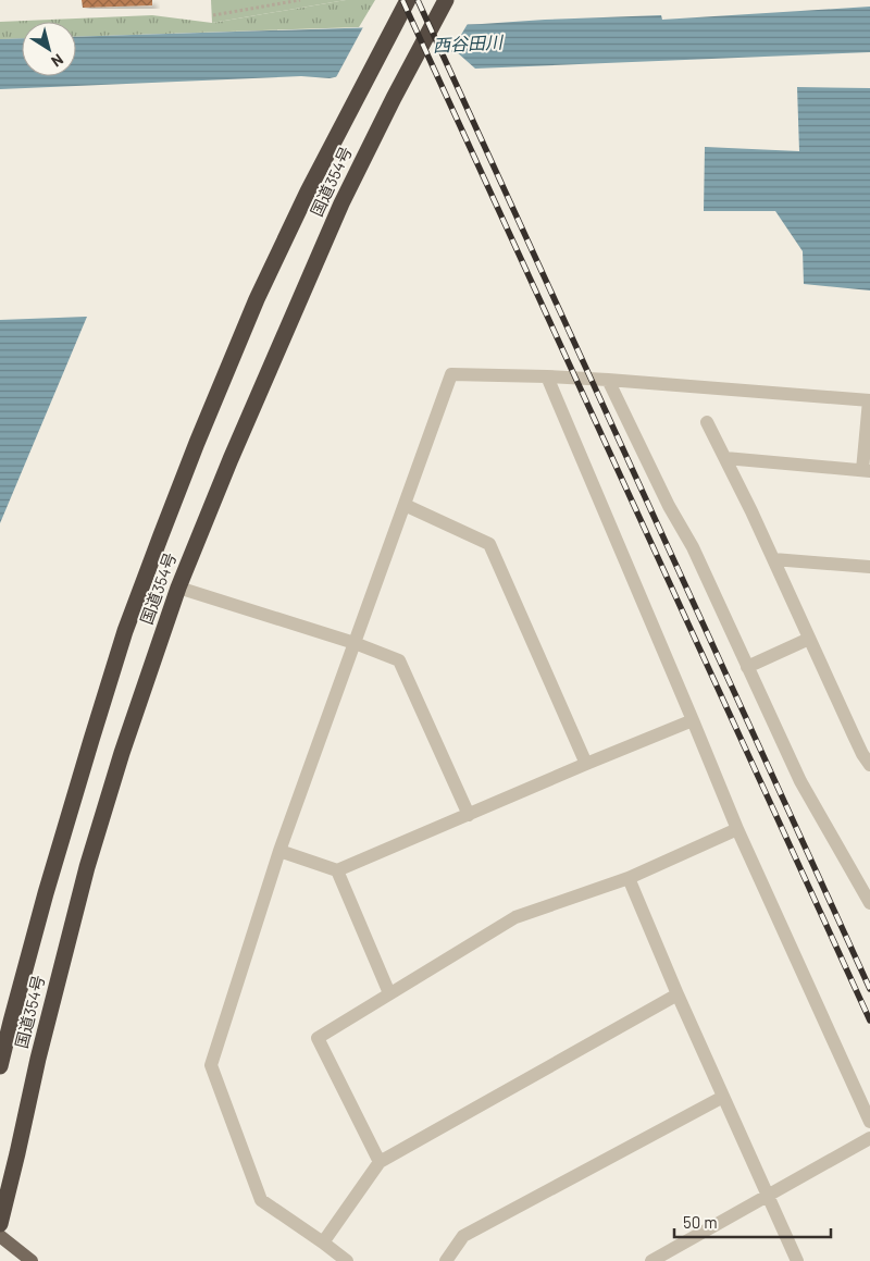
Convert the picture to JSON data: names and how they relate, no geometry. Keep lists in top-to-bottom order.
{
  "streets": {
    "highway": ["国道354号"]
  },
  "water": ["西谷田川"],
  "scale_bar": "50 m",
  "north": "bottom right"
}
